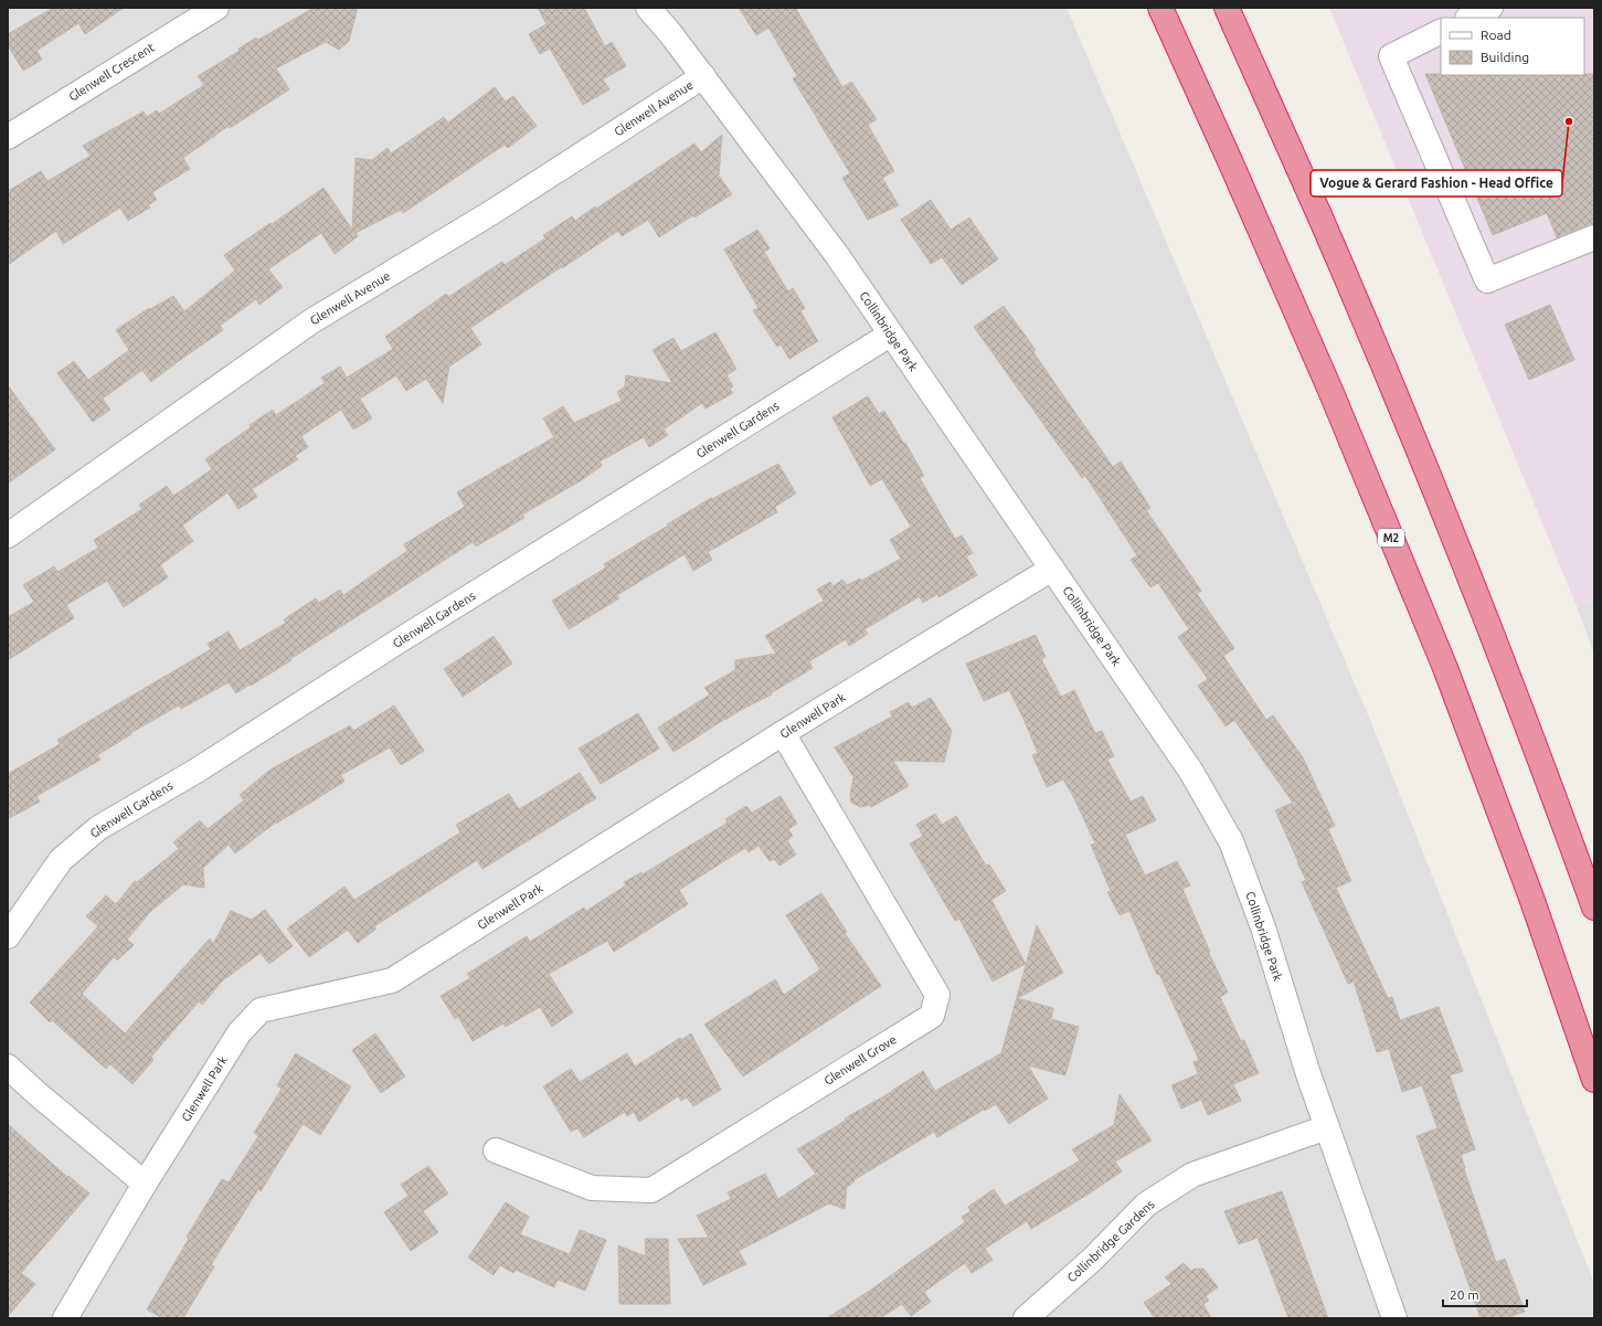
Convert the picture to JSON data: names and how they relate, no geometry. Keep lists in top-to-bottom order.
{
  "streets": {
    "highway": ["M2"],
    "street": [
      "Glenwell Crescent",
      "Glenwell Avenue",
      "Collinbridge Park",
      "Glenwell Gardens",
      "Glenwell Park",
      "Glenwell Grove",
      "Collinbridge Gardens"
    ]
  },
  "crossings": [
    ["Glenwell Avenue", "Collinbridge Park"],
    ["Collinbridge Park", "Glenwell Gardens"],
    ["Collinbridge Park", "Glenwell Park"],
    ["Collinbridge Park", "Collinbridge Gardens"],
    ["Glenwell Park", "Glenwell Grove"]
  ],
  "places": ["Vogue & Gerard Fashion - Head Office"],
  "legend": ["Road", "Building"],
  "scale_bar": "20 m"
}
